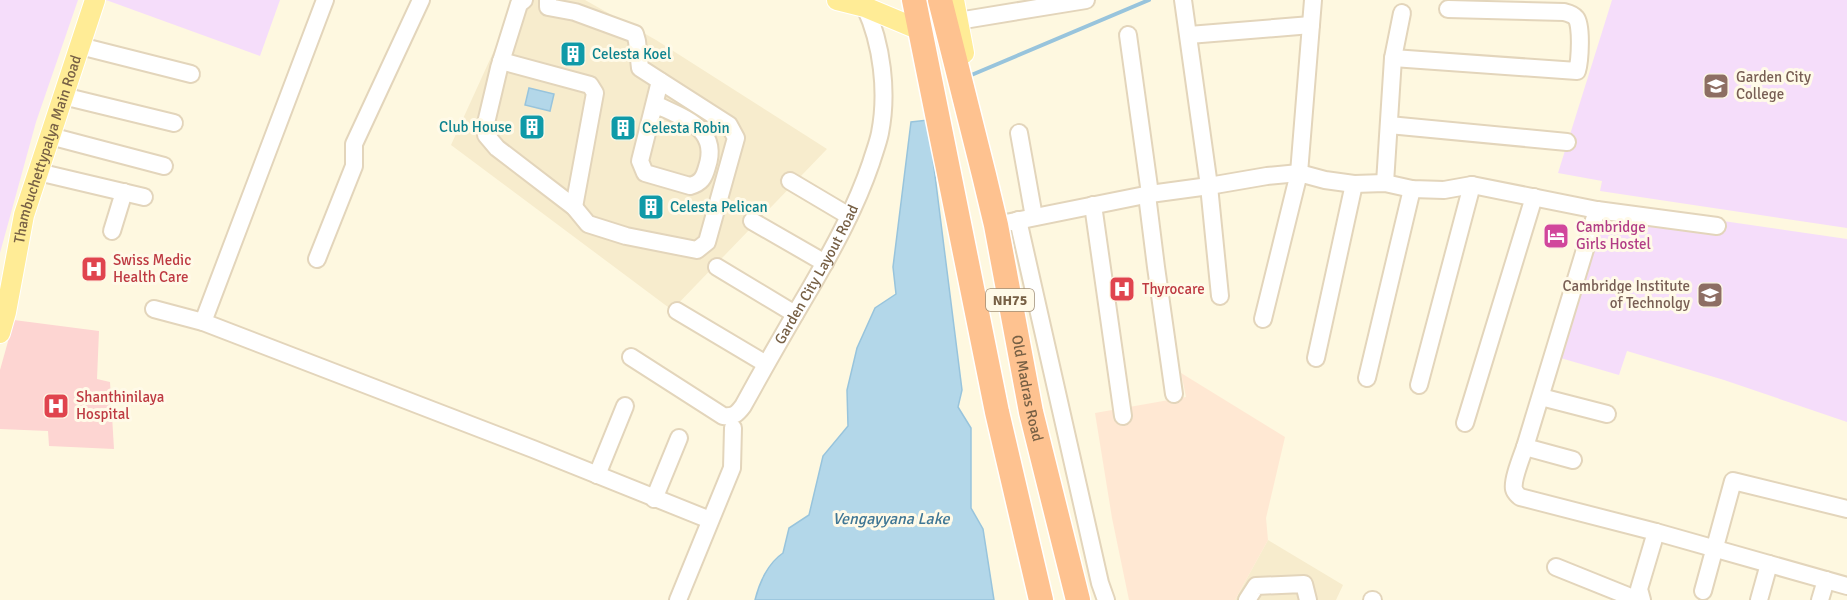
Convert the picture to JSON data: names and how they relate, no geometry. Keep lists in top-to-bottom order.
{
  "streets": {
    "highway": ["NH75", "Old Madras Road"],
    "main road": ["Thambuchettypalya Main Road"],
    "street": ["Garden City Layout Road"]
  },
  "water": ["Vengayyana Lake"],
  "places": {
    "building": [
      "Celesta Koel",
      "Club House",
      "Celesta Robin",
      "Celesta Pelican"
    ],
    "school or university": ["Garden City College", "Cambridge Institute of Technolgy"],
    "hotel": ["Cambridge Girls Hostel"],
    "hospital": ["Swiss Medic Health Care", "Thyrocare", "Shanthinilaya Hospital"]
  }
}
